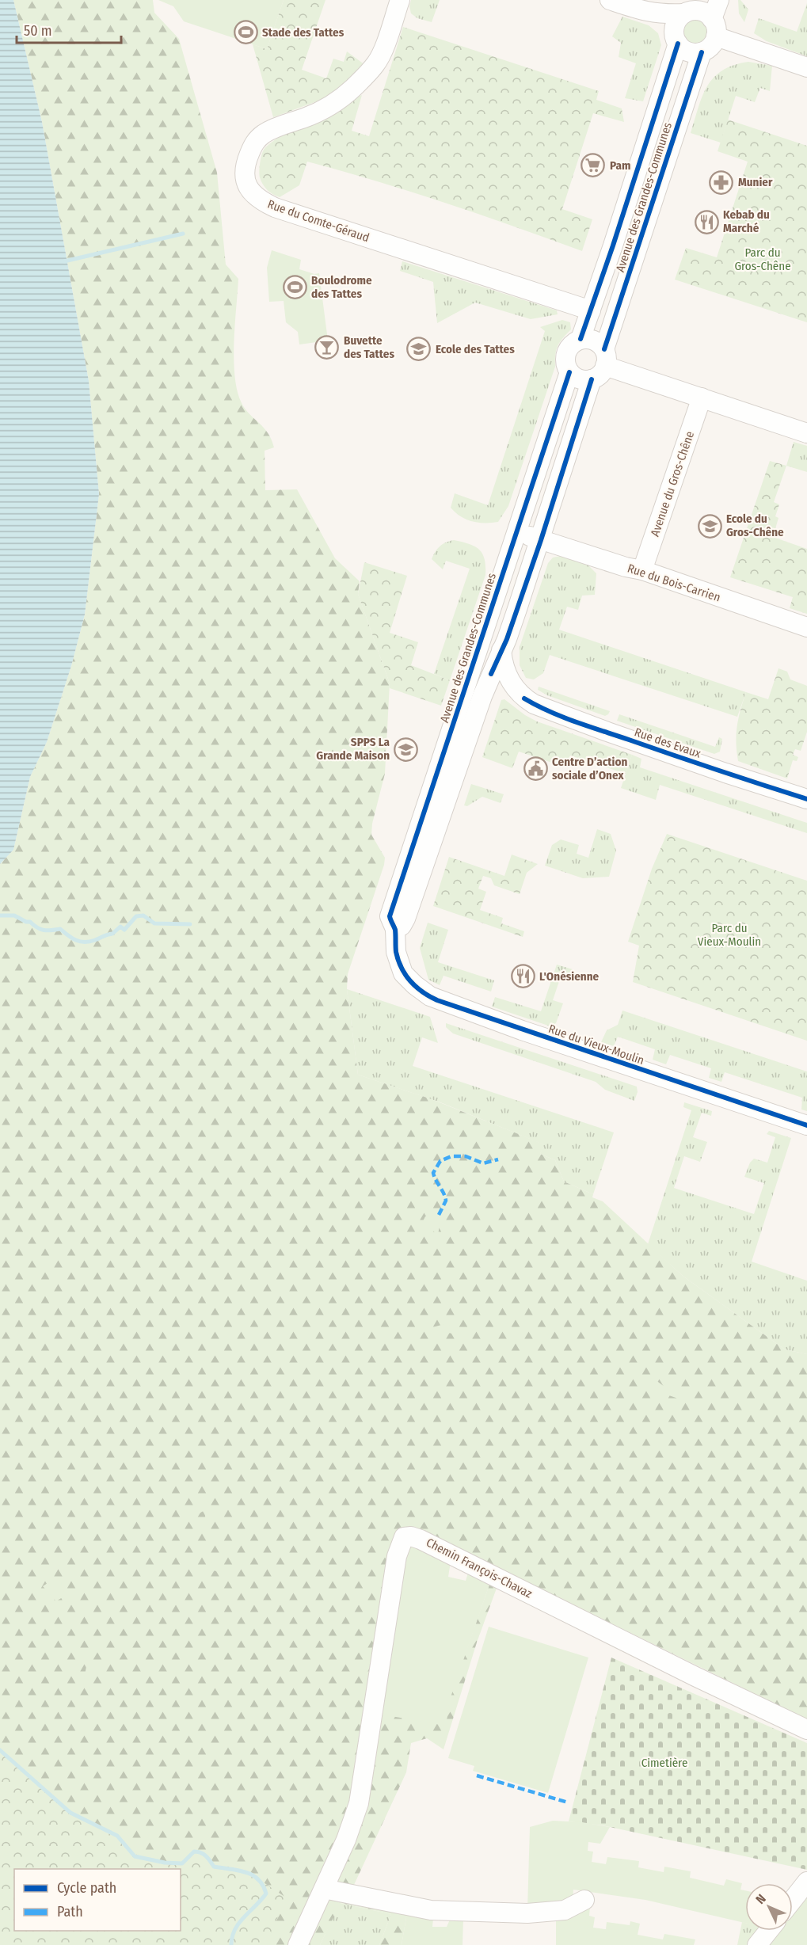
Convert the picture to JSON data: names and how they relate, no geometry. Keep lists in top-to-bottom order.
{
  "streets": {
    "street": [
      "Avenue des Grandes-Communes",
      "Rue du Comte-Géraud",
      "Avenue du Gros-Chêne",
      "Rue du Bois-Carrien",
      "Rue des Evaux",
      "Rue du Vieux-Moulin",
      "Chemin François-Chavaz"
    ]
  },
  "crossings": [
    ["Avenue des Grandes-Communes", "Rue du Comte-Géraud"],
    ["Avenue des Grandes-Communes", "Rue du Bois-Carrien"],
    ["Avenue des Grandes-Communes", "Rue du Vieux-Moulin"],
    ["Avenue du Gros-Chêne", "Rue du Bois-Carrien"]
  ],
  "parks": ["Parc du Gros-Chêne", "Parc du Vieux-Moulin", "Cimetière"],
  "places": {
    "sports": ["Stade des Tattes", "Boulodrome des Tattes"],
    "supermarket": ["Pam"],
    "pharmacy": ["Munier"],
    "restaurant": ["Kebab du Marché", "L'Onésienne"],
    "bar": ["Buvette des Tattes"],
    "school or university": ["Ecole des Tattes", "Ecole du Gros-Chêne", "SPPS La Grande Maison"],
    "public building": ["Centre D’action sociale d’Onex"]
  },
  "legend": ["Cycle path", "Path"],
  "scale_bar": "50 m",
  "north": "top left"
}
